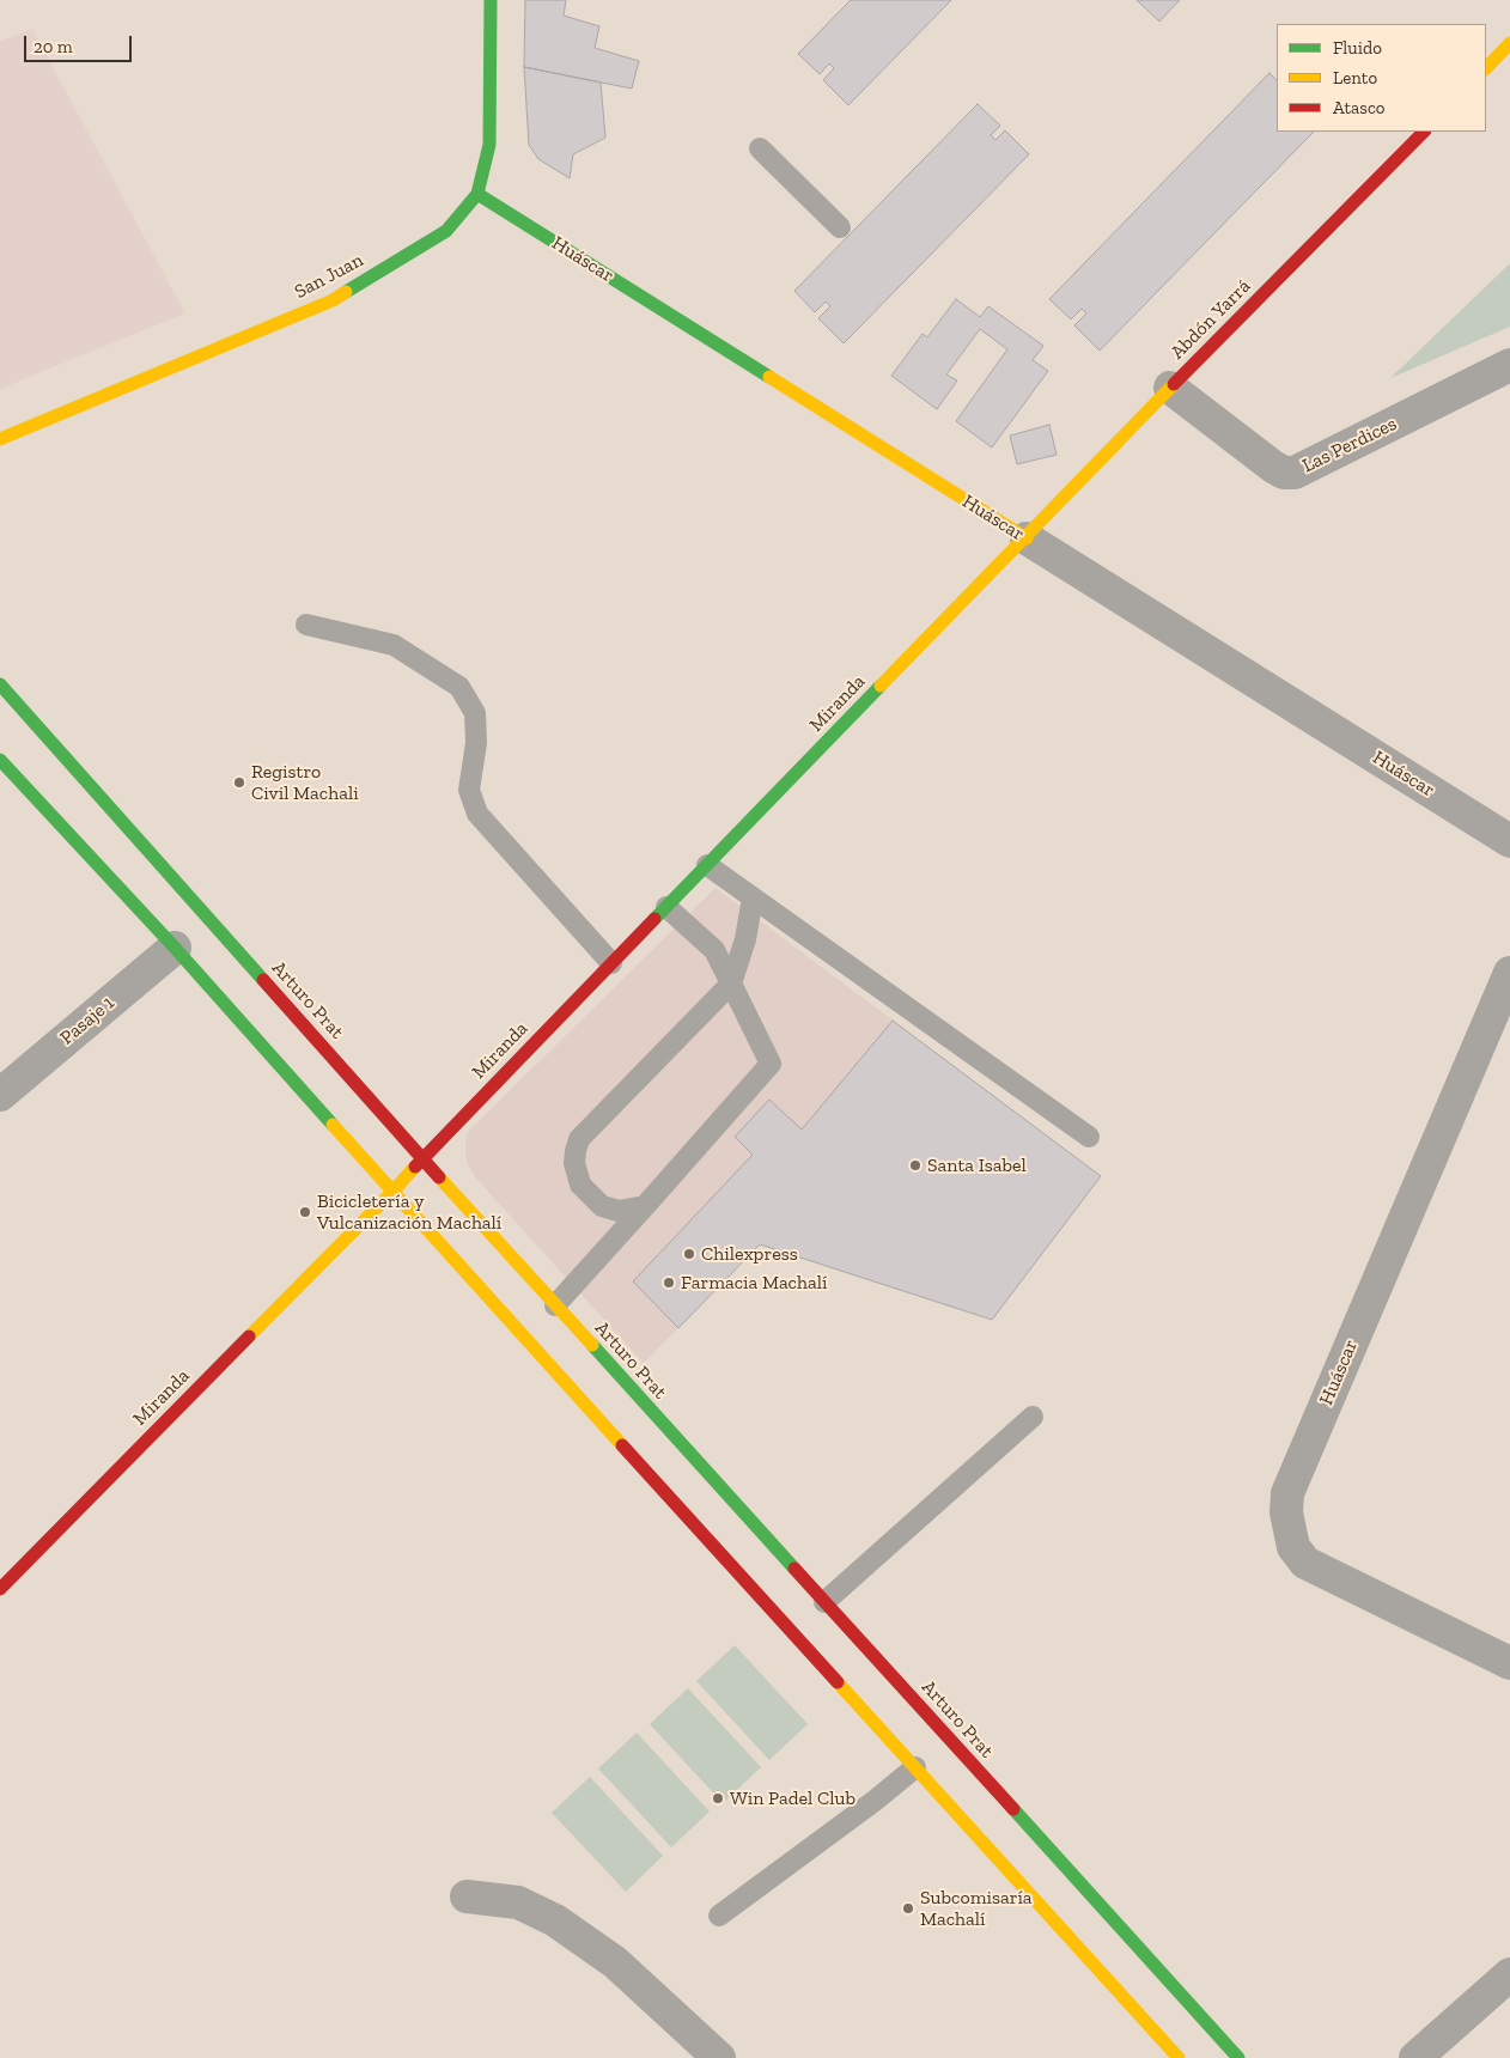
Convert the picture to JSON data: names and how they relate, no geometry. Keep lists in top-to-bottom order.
{
  "streets": {
    "main road": [
      "Huáscar",
      "San Juan",
      "Abdón Yarrá",
      "Miranda",
      "Arturo Prat"
    ],
    "street": ["Las Perdices", "Pasaje 1"]
  },
  "crossings": [
    ["Huáscar", "San Juan"],
    ["Huáscar", "Abdón Yarrá"],
    ["Huáscar", "Miranda"],
    ["Abdón Yarrá", "Las Perdices"],
    ["Abdón Yarrá", "Miranda"],
    ["Miranda", "Arturo Prat"]
  ],
  "places": [
    "Registro Civil Machali",
    "Santa Isabel",
    "Bicicletería y Vulcanización Machalí",
    "Chilexpress",
    "Farmacia Machalí",
    "Win Padel Club",
    "Subcomisaría Machalí"
  ],
  "legend": ["Fluido", "Lento", "Atasco"],
  "scale_bar": "20 m"
}
